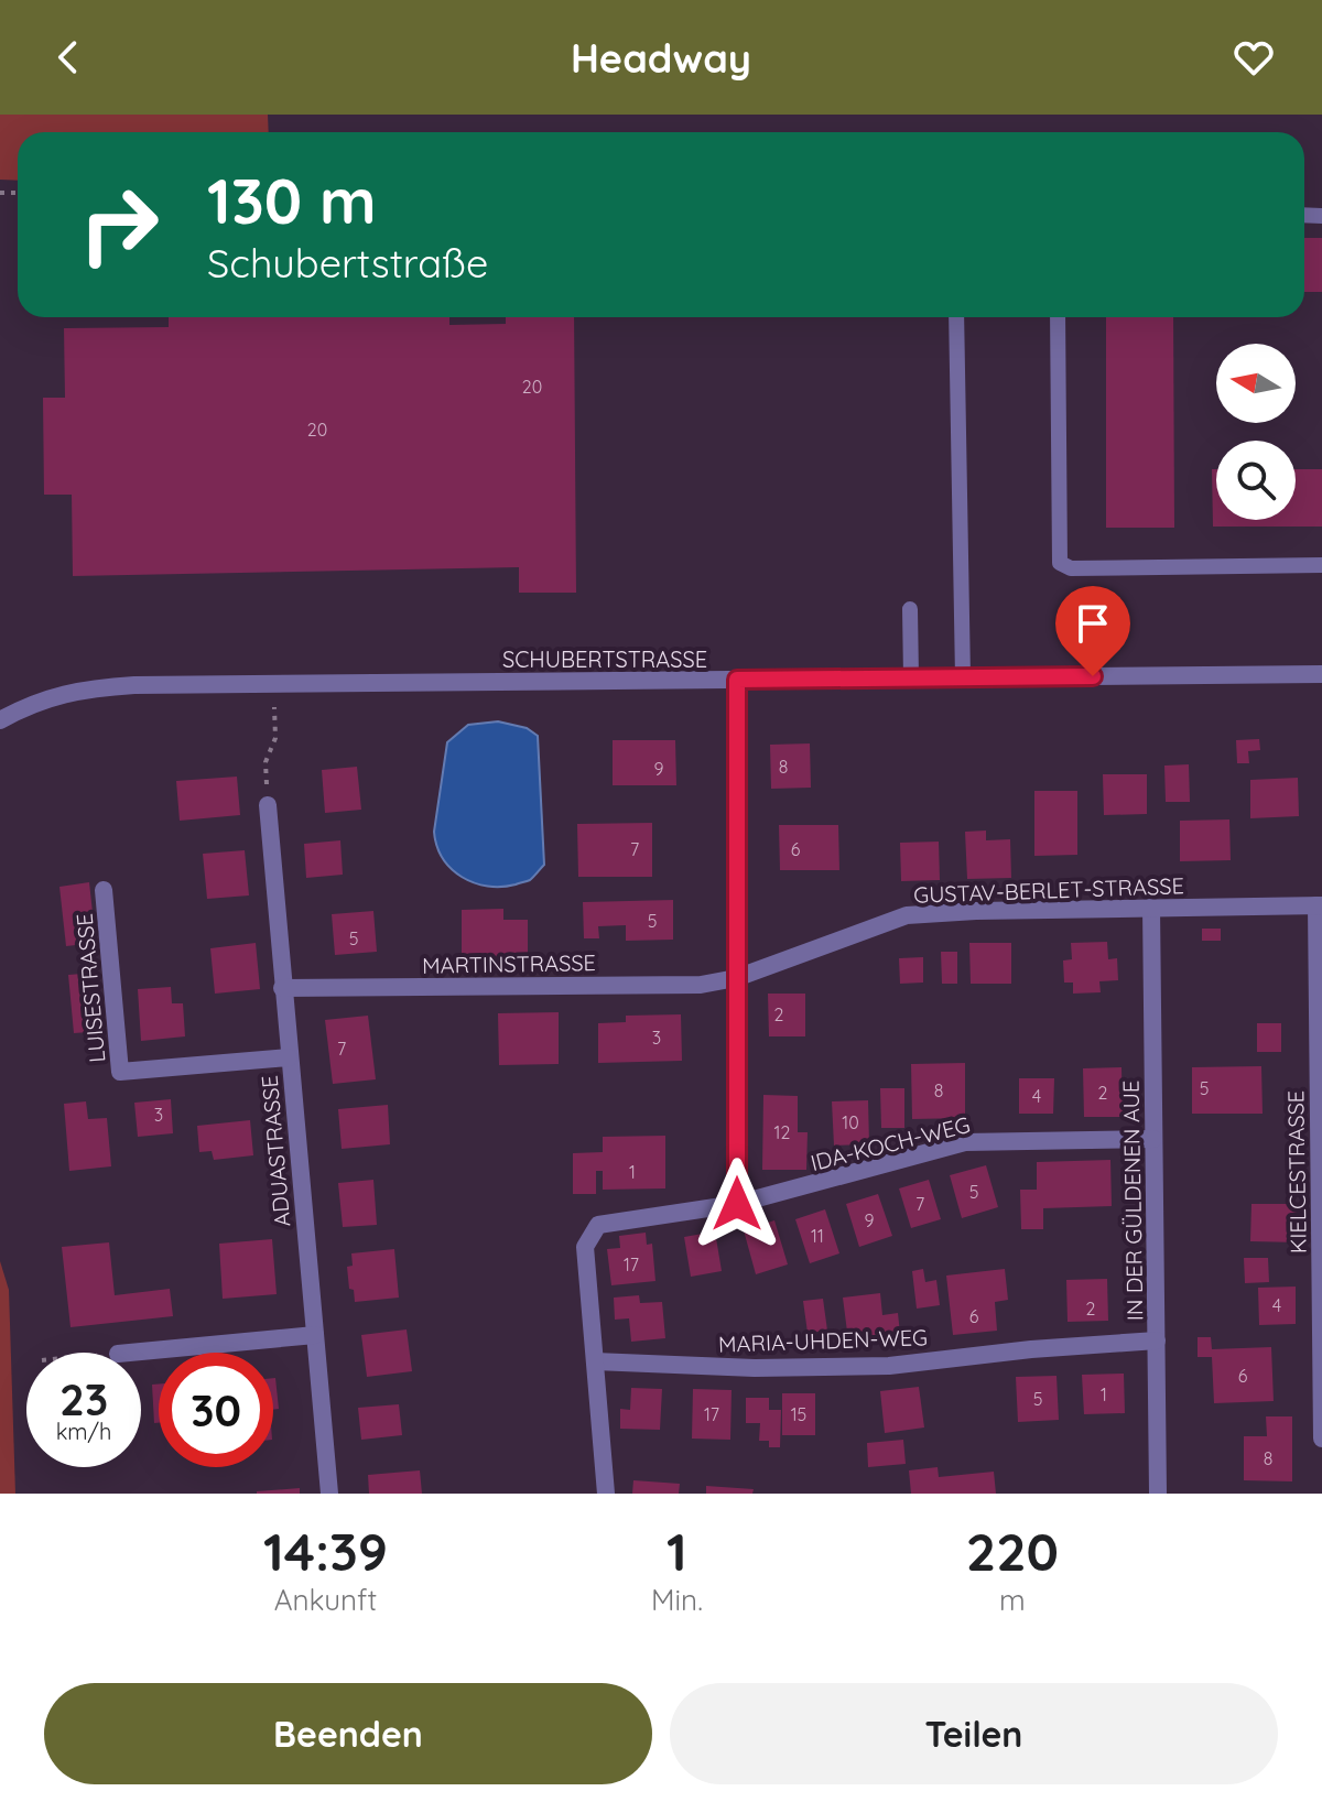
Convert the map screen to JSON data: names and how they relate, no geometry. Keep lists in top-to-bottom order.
{
  "streets": {
    "street": [
      "SCHUBERTSTRASSE",
      "GUSTAV-BERLET-STRASSE",
      "MARTINSTRASSE",
      "LUISESTRASSE",
      "IDA-KOCH-WEG",
      "ADUASTRASSE",
      "KIELCESTRASSE",
      "IN DER GÜLDENEN AUE",
      "MARIA-UHDEN-WEG"
    ]
  },
  "crossings": [
    ["GUSTAV-BERLET-STRASSE", "MARTINSTRASSE"],
    ["GUSTAV-BERLET-STRASSE", "KIELCESTRASSE"],
    ["GUSTAV-BERLET-STRASSE", "IN DER GÜLDENEN AUE"],
    ["MARTINSTRASSE", "ADUASTRASSE"],
    ["LUISESTRASSE", "ADUASTRASSE"],
    ["IDA-KOCH-WEG", "IN DER GÜLDENEN AUE"],
    ["IDA-KOCH-WEG", "MARIA-UHDEN-WEG"],
    ["IN DER GÜLDENEN AUE", "MARIA-UHDEN-WEG"]
  ],
  "house_numbers": [
    "20",
    "20",
    "8",
    "9",
    "7",
    "6",
    "5",
    "5",
    "2",
    "3",
    "7",
    "5",
    "8",
    "2",
    "4",
    "3",
    "10",
    "12",
    "1",
    "5",
    "7",
    "9",
    "11",
    "17",
    "4",
    "2",
    "6",
    "6",
    "1",
    "5",
    "17",
    "15",
    "8"
  ],
  "north": "left",
  "page": {
    "header": "Headway",
    "turn": ["130 m", "Schubertstraße"],
    "speed": "23 km/h",
    "limit": "30",
    "eta": [
      "14:39",
      "Ankunft",
      "1",
      "Min.",
      "220",
      "m"
    ],
    "buttons": ["Beenden", "Teilen"]
  }
}
